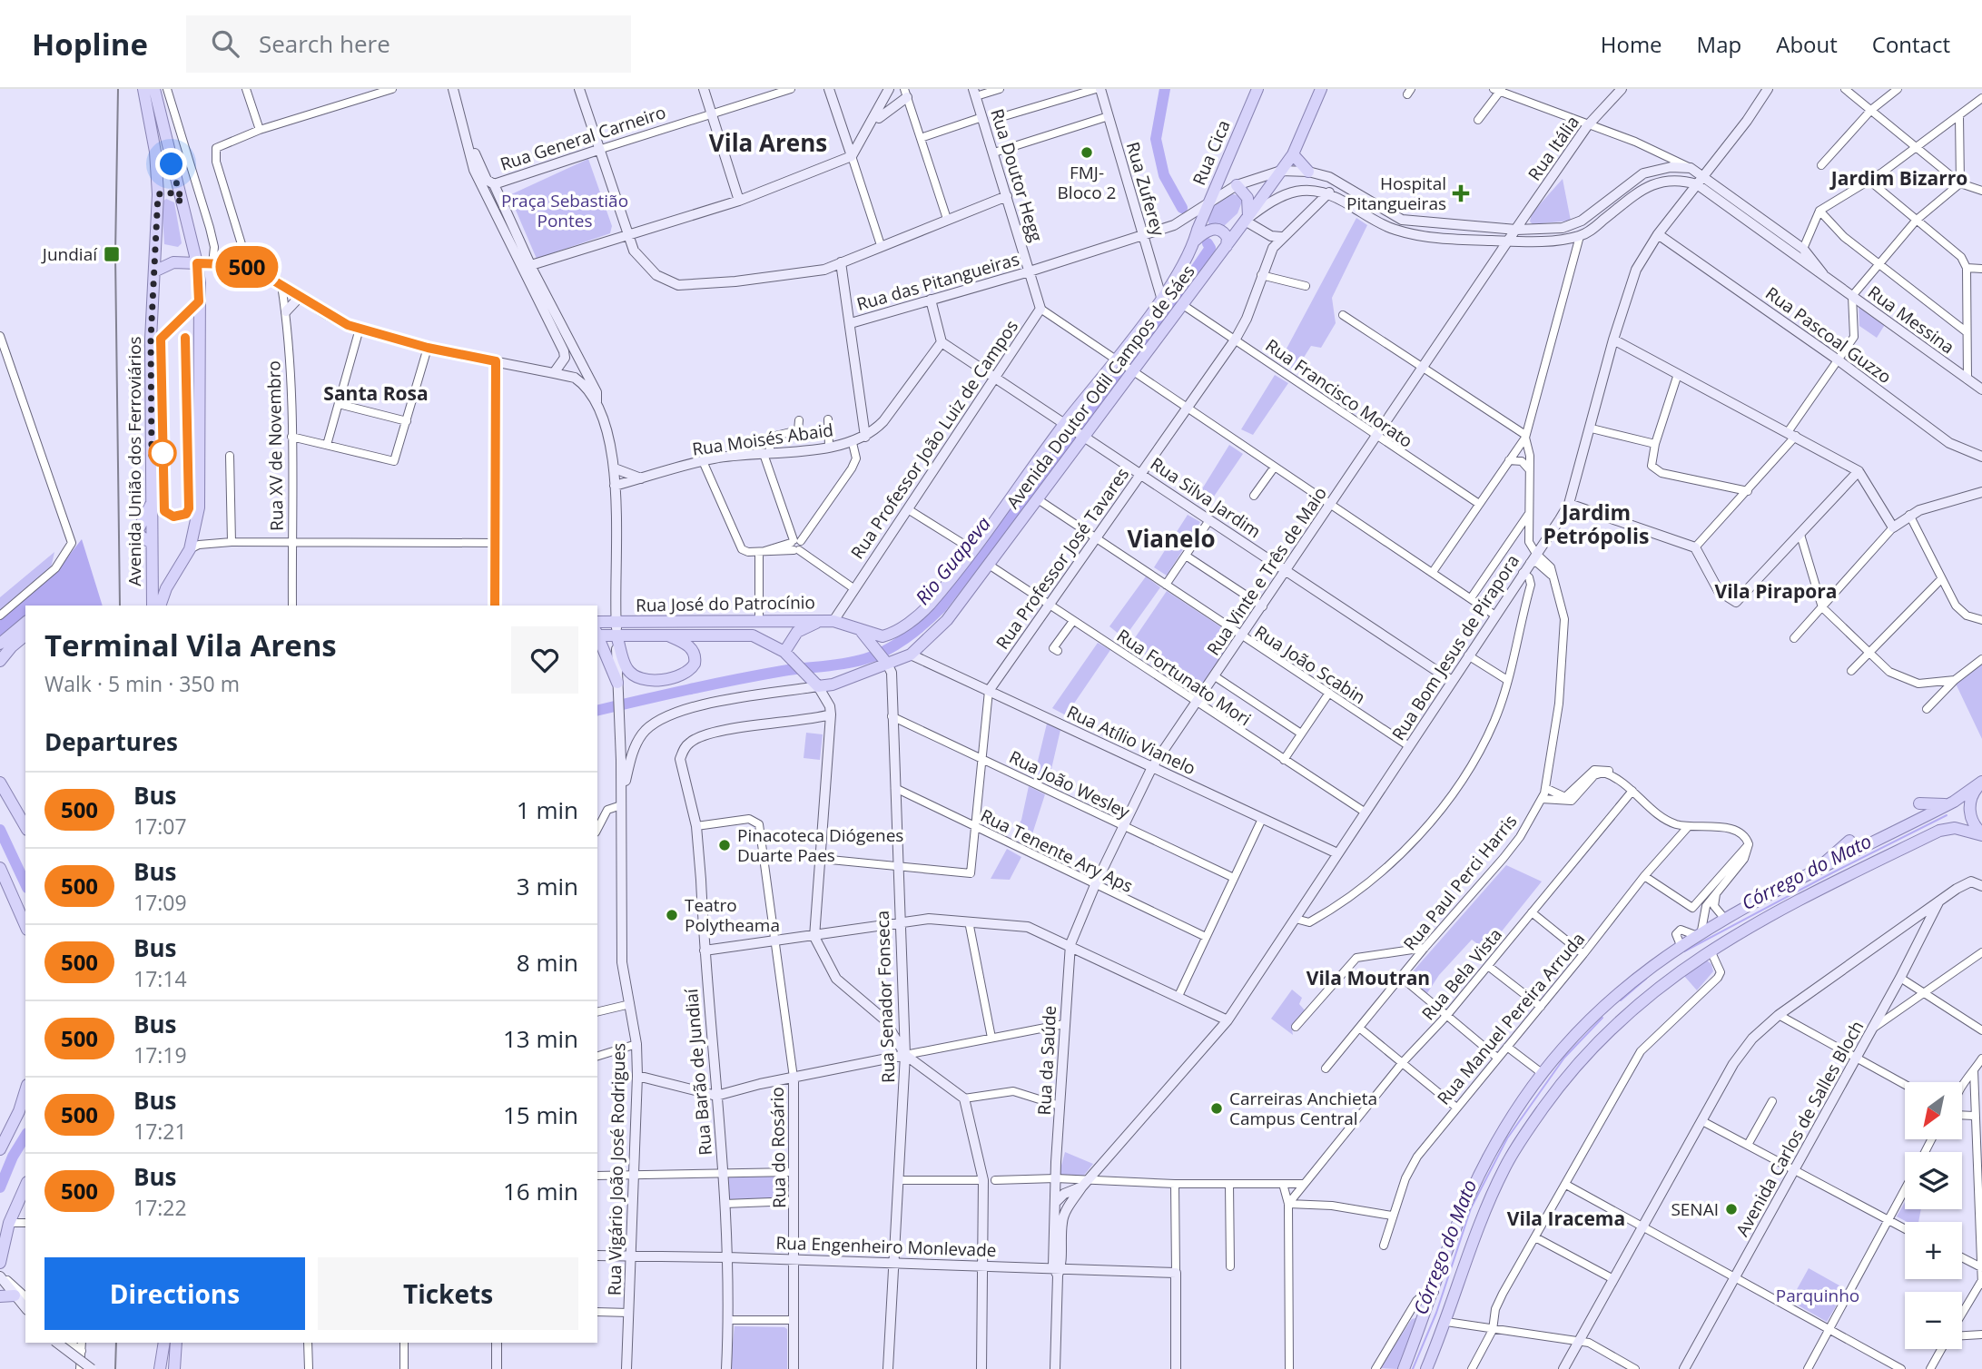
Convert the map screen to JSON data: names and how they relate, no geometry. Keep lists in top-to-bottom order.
{
  "streets": {
    "main road": [
      "Rua Cica",
      "Avenida Doutor Odil Campos de Sáes",
      "Avenida União dos Ferroviários",
      "Rua José do Patrocínio"
    ],
    "street": [
      "Rua General Carneiro",
      "Rua Itália",
      "Rua Doutor Hegg",
      "Rua Zuferey",
      "Rua das Pitangueiras",
      "Rua Messina",
      "Rua Pascoal Guzzo",
      "Rua Francisco Morato",
      "Rua Moisés Abaid",
      "Rua Professor João Luiz de Campos",
      "Rua XV de Novembro",
      "Rua Silva Jardim",
      "Rua Professor José Tavares",
      "Rua Vinte e Três de Maio",
      "Rua Bom Jesus de Pirapora",
      "Rua João Scabin",
      "Rua Fortunato Mori",
      "Rua Atílio Vianelo",
      "Rua João Wesley",
      "Rua Tenente Ary Aps",
      "Rua Paul Perci Harris",
      "Rua Bela Vista",
      "Rua Senador Fonseca",
      "Rua Manuel Pereira Arruda",
      "Rua da Saúde",
      "Rua Barão de Jundiaí",
      "Avenida Carlos de Salles Bloch",
      "Rua do Rosário",
      "Rua Vigário João José Rodrigues",
      "Rua Engenheiro Monlevade"
    ]
  },
  "crossings": [
    ["Rua Itália", "Rua das Pitangueiras"],
    ["Rua Itália", "Rua Vinte e Três de Maio"],
    ["Rua Cica", "Rua das Pitangueiras"],
    ["Rua Cica", "Avenida Doutor Odil Campos de Sáes"],
    ["Rua Doutor Hegg", "Rua das Pitangueiras"],
    ["Rua Zuferey", "Rua das Pitangueiras"],
    ["Rua Zuferey", "Avenida Doutor Odil Campos de Sáes"],
    ["Rua das Pitangueiras", "Avenida Doutor Odil Campos de Sáes"],
    ["Rua das Pitangueiras", "Rua Vinte e Três de Maio"],
    ["Rua Messina", "Rua Bom Jesus de Pirapora"],
    ["Rua Pascoal Guzzo", "Rua Bom Jesus de Pirapora"],
    ["Avenida Doutor Odil Campos de Sáes", "Rua Francisco Morato"],
    ["Avenida Doutor Odil Campos de Sáes", "Rua Silva Jardim"],
    ["Avenida Doutor Odil Campos de Sáes", "Rua José do Patrocínio"],
    ["Avenida Doutor Odil Campos de Sáes", "Rua João Scabin"],
    ["Avenida Doutor Odil Campos de Sáes", "Rua Fortunato Mori"],
    ["Avenida Doutor Odil Campos de Sáes", "Rua Atílio Vianelo"],
    ["Avenida Doutor Odil Campos de Sáes", "Rua Senador Fonseca"],
    ["Avenida Doutor Odil Campos de Sáes", "Rua Vigário João José Rodrigues"],
    ["Rua Francisco Morato", "Rua Professor José Tavares"],
    ["Rua Francisco Morato", "Rua Vinte e Três de Maio"],
    ["Rua Moisés Abaid", "Rua Silva Jardim"],
    ["Rua Moisés Abaid", "Rua Vigário João José Rodrigues"],
    ["Rua Professor João Luiz de Campos", "Rua Silva Jardim"],
    ["Rua Professor João Luiz de Campos", "Rua José do Patrocínio"],
    ["Rua Silva Jardim", "Rua Professor José Tavares"],
    ["Rua Silva Jardim", "Rua Vinte e Três de Maio"],
    ["Rua Silva Jardim", "Rua Bom Jesus de Pirapora"],
    ["Rua Professor José Tavares", "Rua João Scabin"],
    ["Rua Professor José Tavares", "Rua Fortunato Mori"],
    ["Rua Professor José Tavares", "Rua Atílio Vianelo"],
    ["Rua Vinte e Três de Maio", "Rua João Scabin"],
    ["Rua Vinte e Três de Maio", "Rua Fortunato Mori"],
    ["Rua Vinte e Três de Maio", "Rua Atílio Vianelo"],
    ["Rua Vinte e Três de Maio", "Rua João Wesley"],
    ["Rua Vinte e Três de Maio", "Rua Tenente Ary Aps"],
    ["Rua Vinte e Três de Maio", "Rua da Saúde"],
    ["Rua José do Patrocínio", "Rua Vigário João José Rodrigues"],
    ["Rua Bom Jesus de Pirapora", "Rua João Scabin"],
    ["Rua Bom Jesus de Pirapora", "Rua Fortunato Mori"],
    ["Rua Bom Jesus de Pirapora", "Rua Atílio Vianelo"],
    ["Rua Bom Jesus de Pirapora", "Rua Paul Perci Harris"],
    ["Rua João Wesley", "Rua Senador Fonseca"],
    ["Rua Tenente Ary Aps", "Rua Senador Fonseca"],
    ["Rua Senador Fonseca", "Rua Engenheiro Monlevade"],
    ["Rua da Saúde", "Rua Engenheiro Monlevade"],
    ["Rua Barão de Jundiaí", "Rua Engenheiro Monlevade"],
    ["Rua do Rosário", "Rua Engenheiro Monlevade"],
    ["Rua Vigário João José Rodrigues", "Rua Engenheiro Monlevade"]
  ],
  "districts": [
    "Vila Arens",
    "Jardim Bizarro",
    "Santa Rosa",
    "Jardim Petrópolis",
    "Vianelo",
    "Vila Pirapora",
    "Vila Moutran",
    "Vila Iracema"
  ],
  "water": ["Rio Guapeva", "Córrego do Mato"],
  "parks": ["Praça Sebastião Pontes", "Parquinho"],
  "places": {
    "other": [
      "FMJ- Bloco 2",
      "Pinacoteca Diógenes Duarte Paes",
      "Teatro Polytheama",
      "Carreiras Anchieta Campus Central",
      "SENAI"
    ],
    "health": ["Hospital Pitangueiras"],
    "transit": ["Jundiaí"]
  },
  "lines": ["bus line 500"],
  "north": "bottom left",
  "page": {
    "header": "Hopline",
    "search": "Search here",
    "nav": [
      "Home",
      "Map",
      "About",
      "Contact"
    ],
    "on_map": "500",
    "heading": [
      ["Terminal Vila Arens", "Walk · 5 min · 350 m"],
      "Departures"
    ],
    "list": [
      {
        "mark": "500",
        "name": "Bus",
        "note": "17:07",
        "value": "1 min"
      },
      {
        "mark": "500",
        "name": "Bus",
        "note": "17:09",
        "value": "3 min"
      },
      {
        "mark": "500",
        "name": "Bus",
        "note": "17:14",
        "value": "8 min"
      },
      {
        "mark": "500",
        "name": "Bus",
        "note": "17:19",
        "value": "13 min"
      },
      {
        "mark": "500",
        "name": "Bus",
        "note": "17:21",
        "value": "15 min"
      },
      {
        "mark": "500",
        "name": "Bus",
        "note": "17:22",
        "value": "16 min"
      }
    ],
    "map_buttons": ["+", "−"],
    "buttons": ["Directions", "Tickets"]
  }
}
